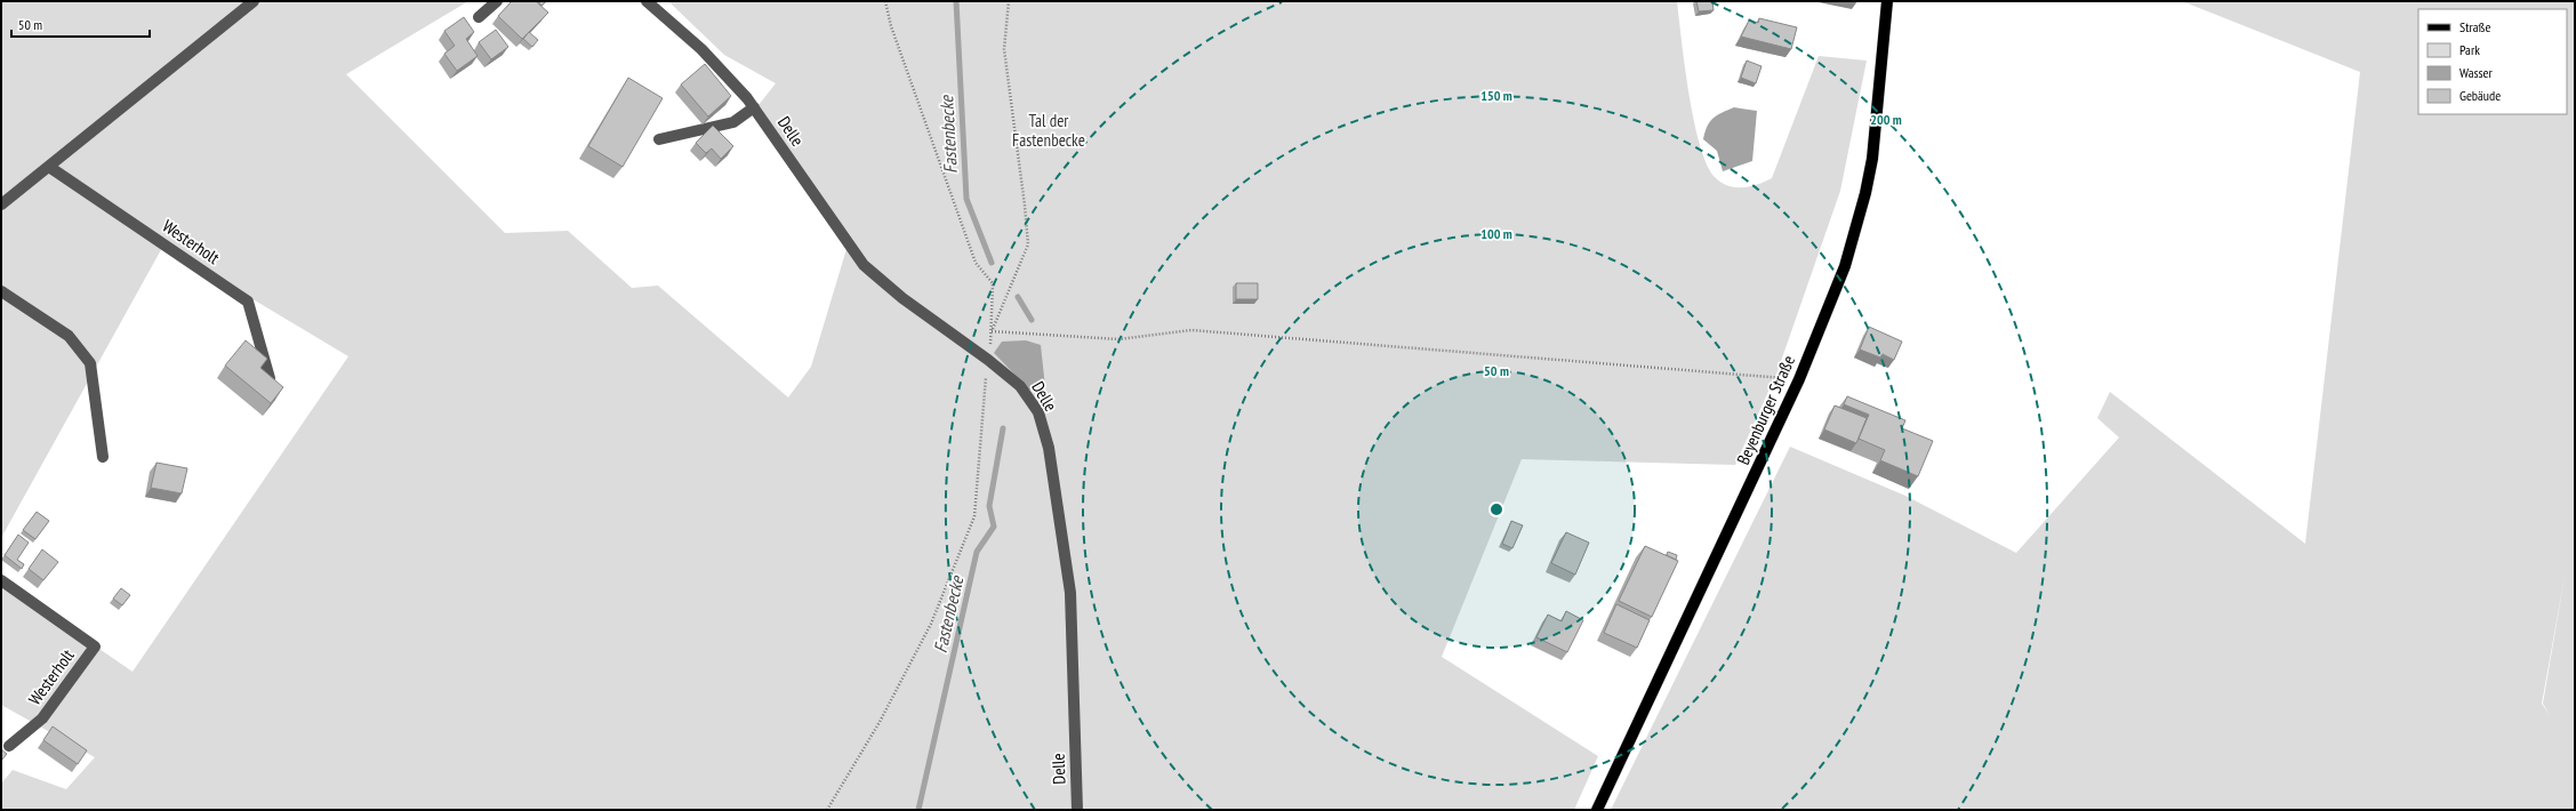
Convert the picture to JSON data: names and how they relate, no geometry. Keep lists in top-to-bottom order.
{
  "streets": {
    "main road": ["Beyenburger Straße"],
    "street": ["Delle", "Westerholt"]
  },
  "water": ["Fastenbecke"],
  "parks": ["Tal der Fastenbecke"],
  "legend": [
    "Straße",
    "Park",
    "Wasser",
    "Gebäude"
  ],
  "scale_bar": "50 m",
  "rings": [
    "150 m",
    "200 m",
    "100 m",
    "50 m"
  ]
}
